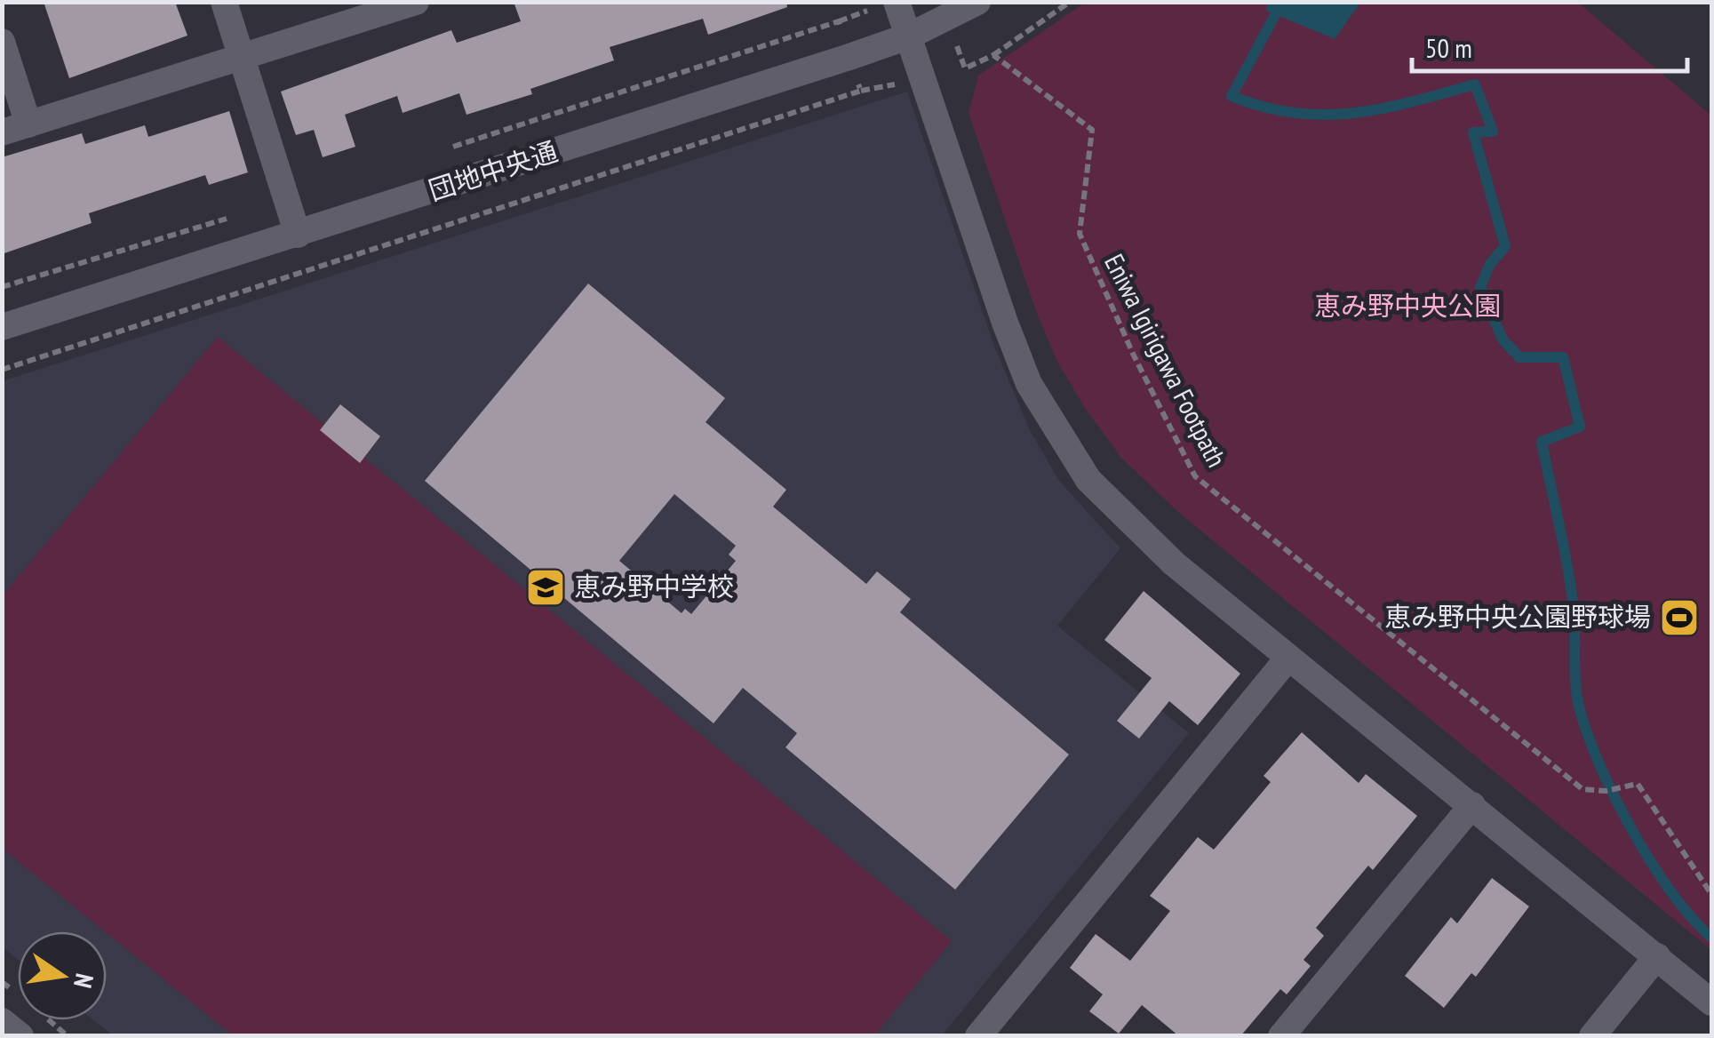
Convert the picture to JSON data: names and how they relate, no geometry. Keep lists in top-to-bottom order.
{
  "streets": {
    "street": ["団地中央通"],
    "path": ["Eniwa Igirigawa Footpath"]
  },
  "parks": ["恵み野中央公園"],
  "places": {
    "school or university": ["恵み野中学校"],
    "sports": ["恵み野中央公園野球場"]
  },
  "scale_bar": "50 m",
  "north": "right"
}
